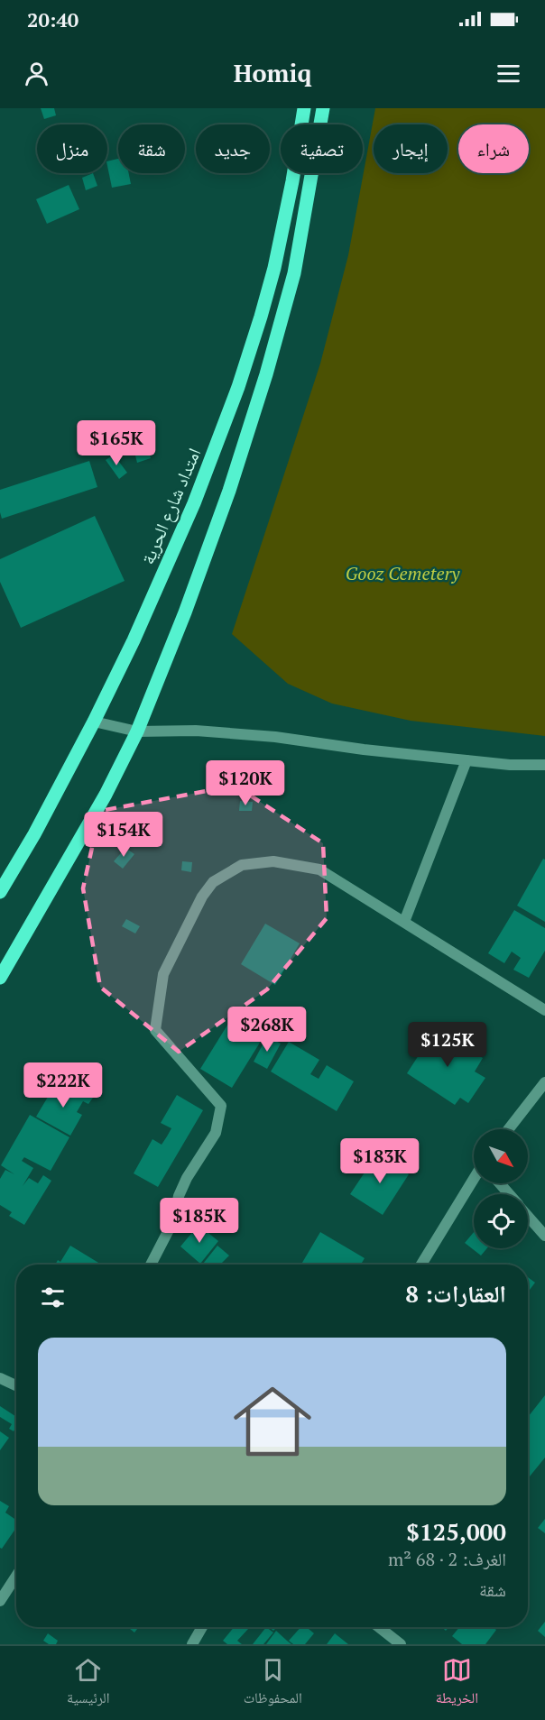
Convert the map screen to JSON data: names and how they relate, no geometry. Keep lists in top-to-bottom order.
{
  "streets": {
    "main road": ["امتداد شارع الحرية"]
  },
  "parks": ["Gooz Cemetery"],
  "north": "bottom right",
  "page": {
    "status": "20:40",
    "header": "Homiq",
    "chip": [
      "شراء",
      "إيجار",
      "تصفية",
      "جديد",
      "شقة",
      "منزل"
    ],
    "price": [
      "$165K",
      "$120K",
      "$154K",
      "$268K",
      "$125K",
      "$222K",
      "$183K",
      "$185K"
    ],
    "heading": "العقارات: 8",
    "list": [
      {
        "name": "$125,000",
        "note": "الغرف: 2 · 68 m² · شقة"
      }
    ],
    "tabs": ["الخريطة", "المحفوظات", "الرئيسية"]
  }
}
